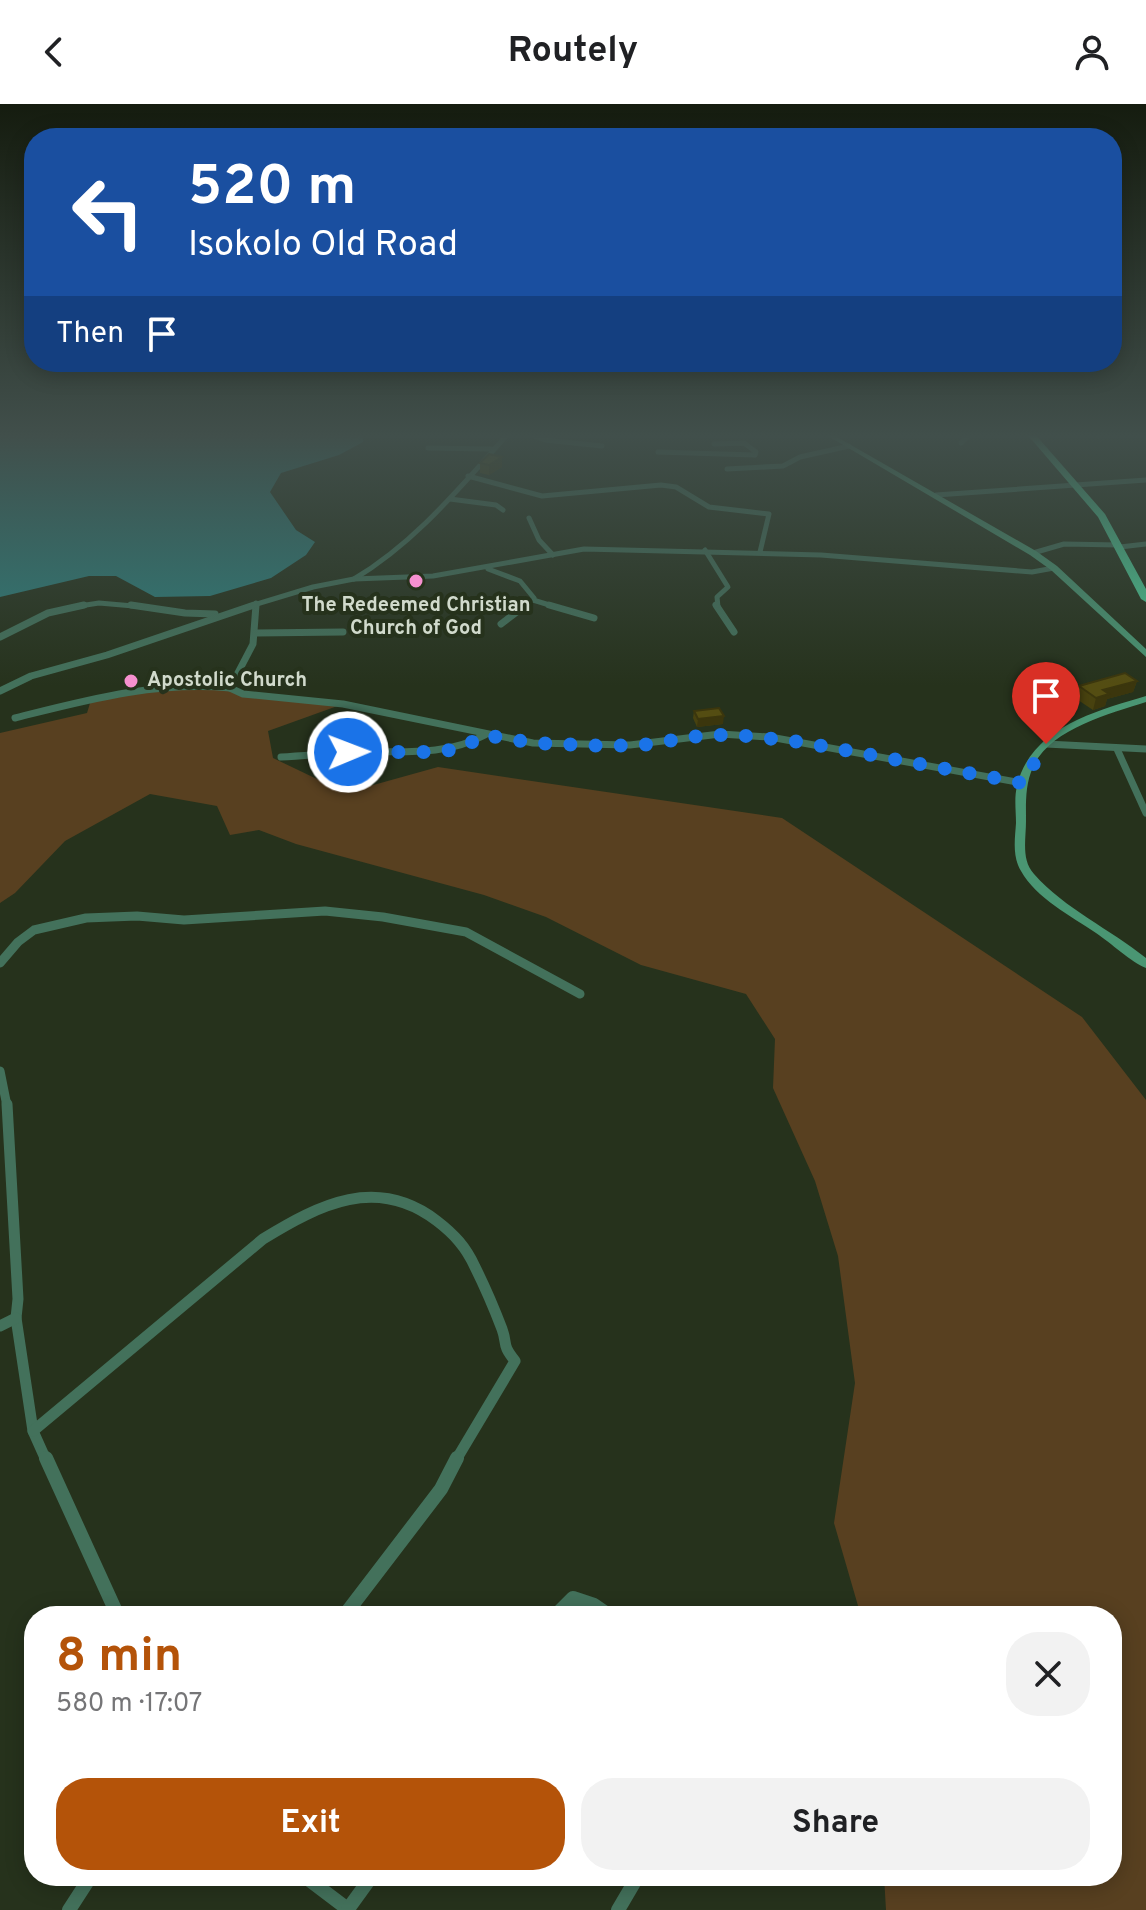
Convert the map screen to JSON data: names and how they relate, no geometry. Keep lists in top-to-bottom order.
{
  "places": ["The Redeemed Christian Church of God", "Apostolic Church"],
  "page": {
    "header": "Routely",
    "turn": ["520 m", "Isokolo Old Road"],
    "then": "Then",
    "heading": ["8 min", "580 m · 17:07"],
    "buttons": ["Exit", "Share"]
  }
}
